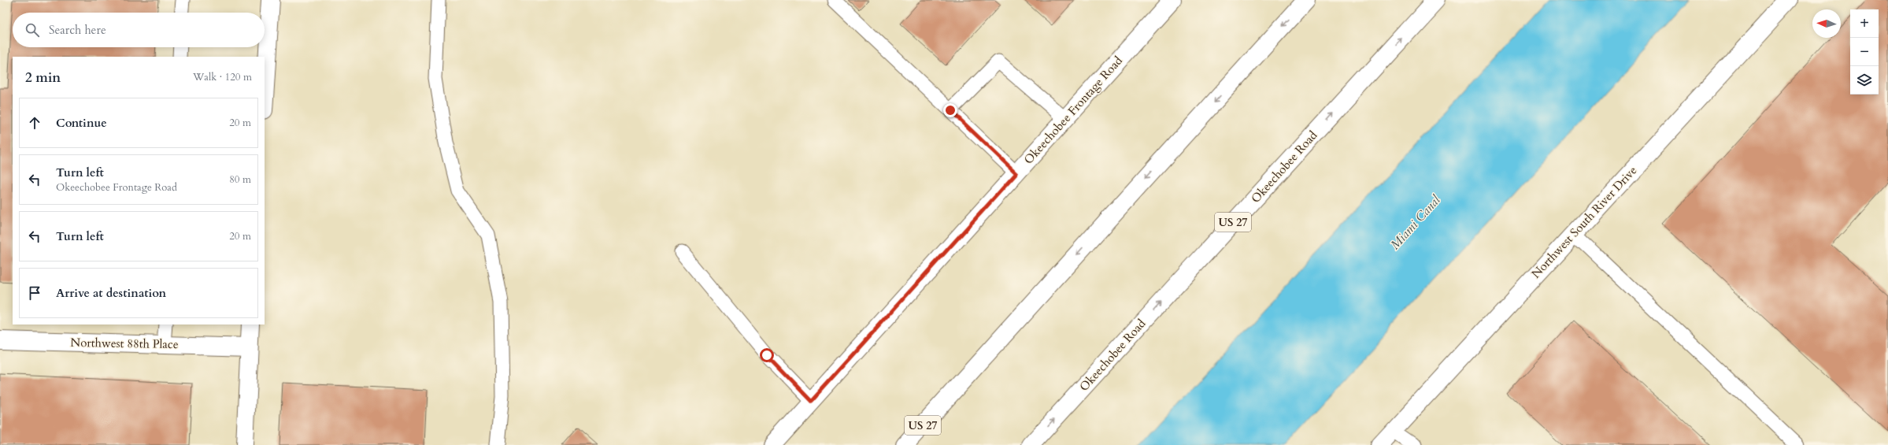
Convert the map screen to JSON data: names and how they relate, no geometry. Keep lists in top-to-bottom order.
{
  "streets": {
    "main road": [
      "Okeechobee Frontage Road",
      "Okeechobee Road",
      "US 27",
      "Northwest South River Drive",
      "Northwest 88th Place"
    ]
  },
  "water": ["Miami Canal"],
  "north": "left",
  "page": {
    "map_buttons": ["+", "−"],
    "search": "Search here",
    "heading": ["2 min", "Walk · 120 m"],
    "list": [
      ["Continue", "20 m"],
      ["Turn left", "Okeechobee Frontage Road", "80 m"],
      ["Turn left", "20 m"],
      "Arrive at destination"
    ]
  }
}
